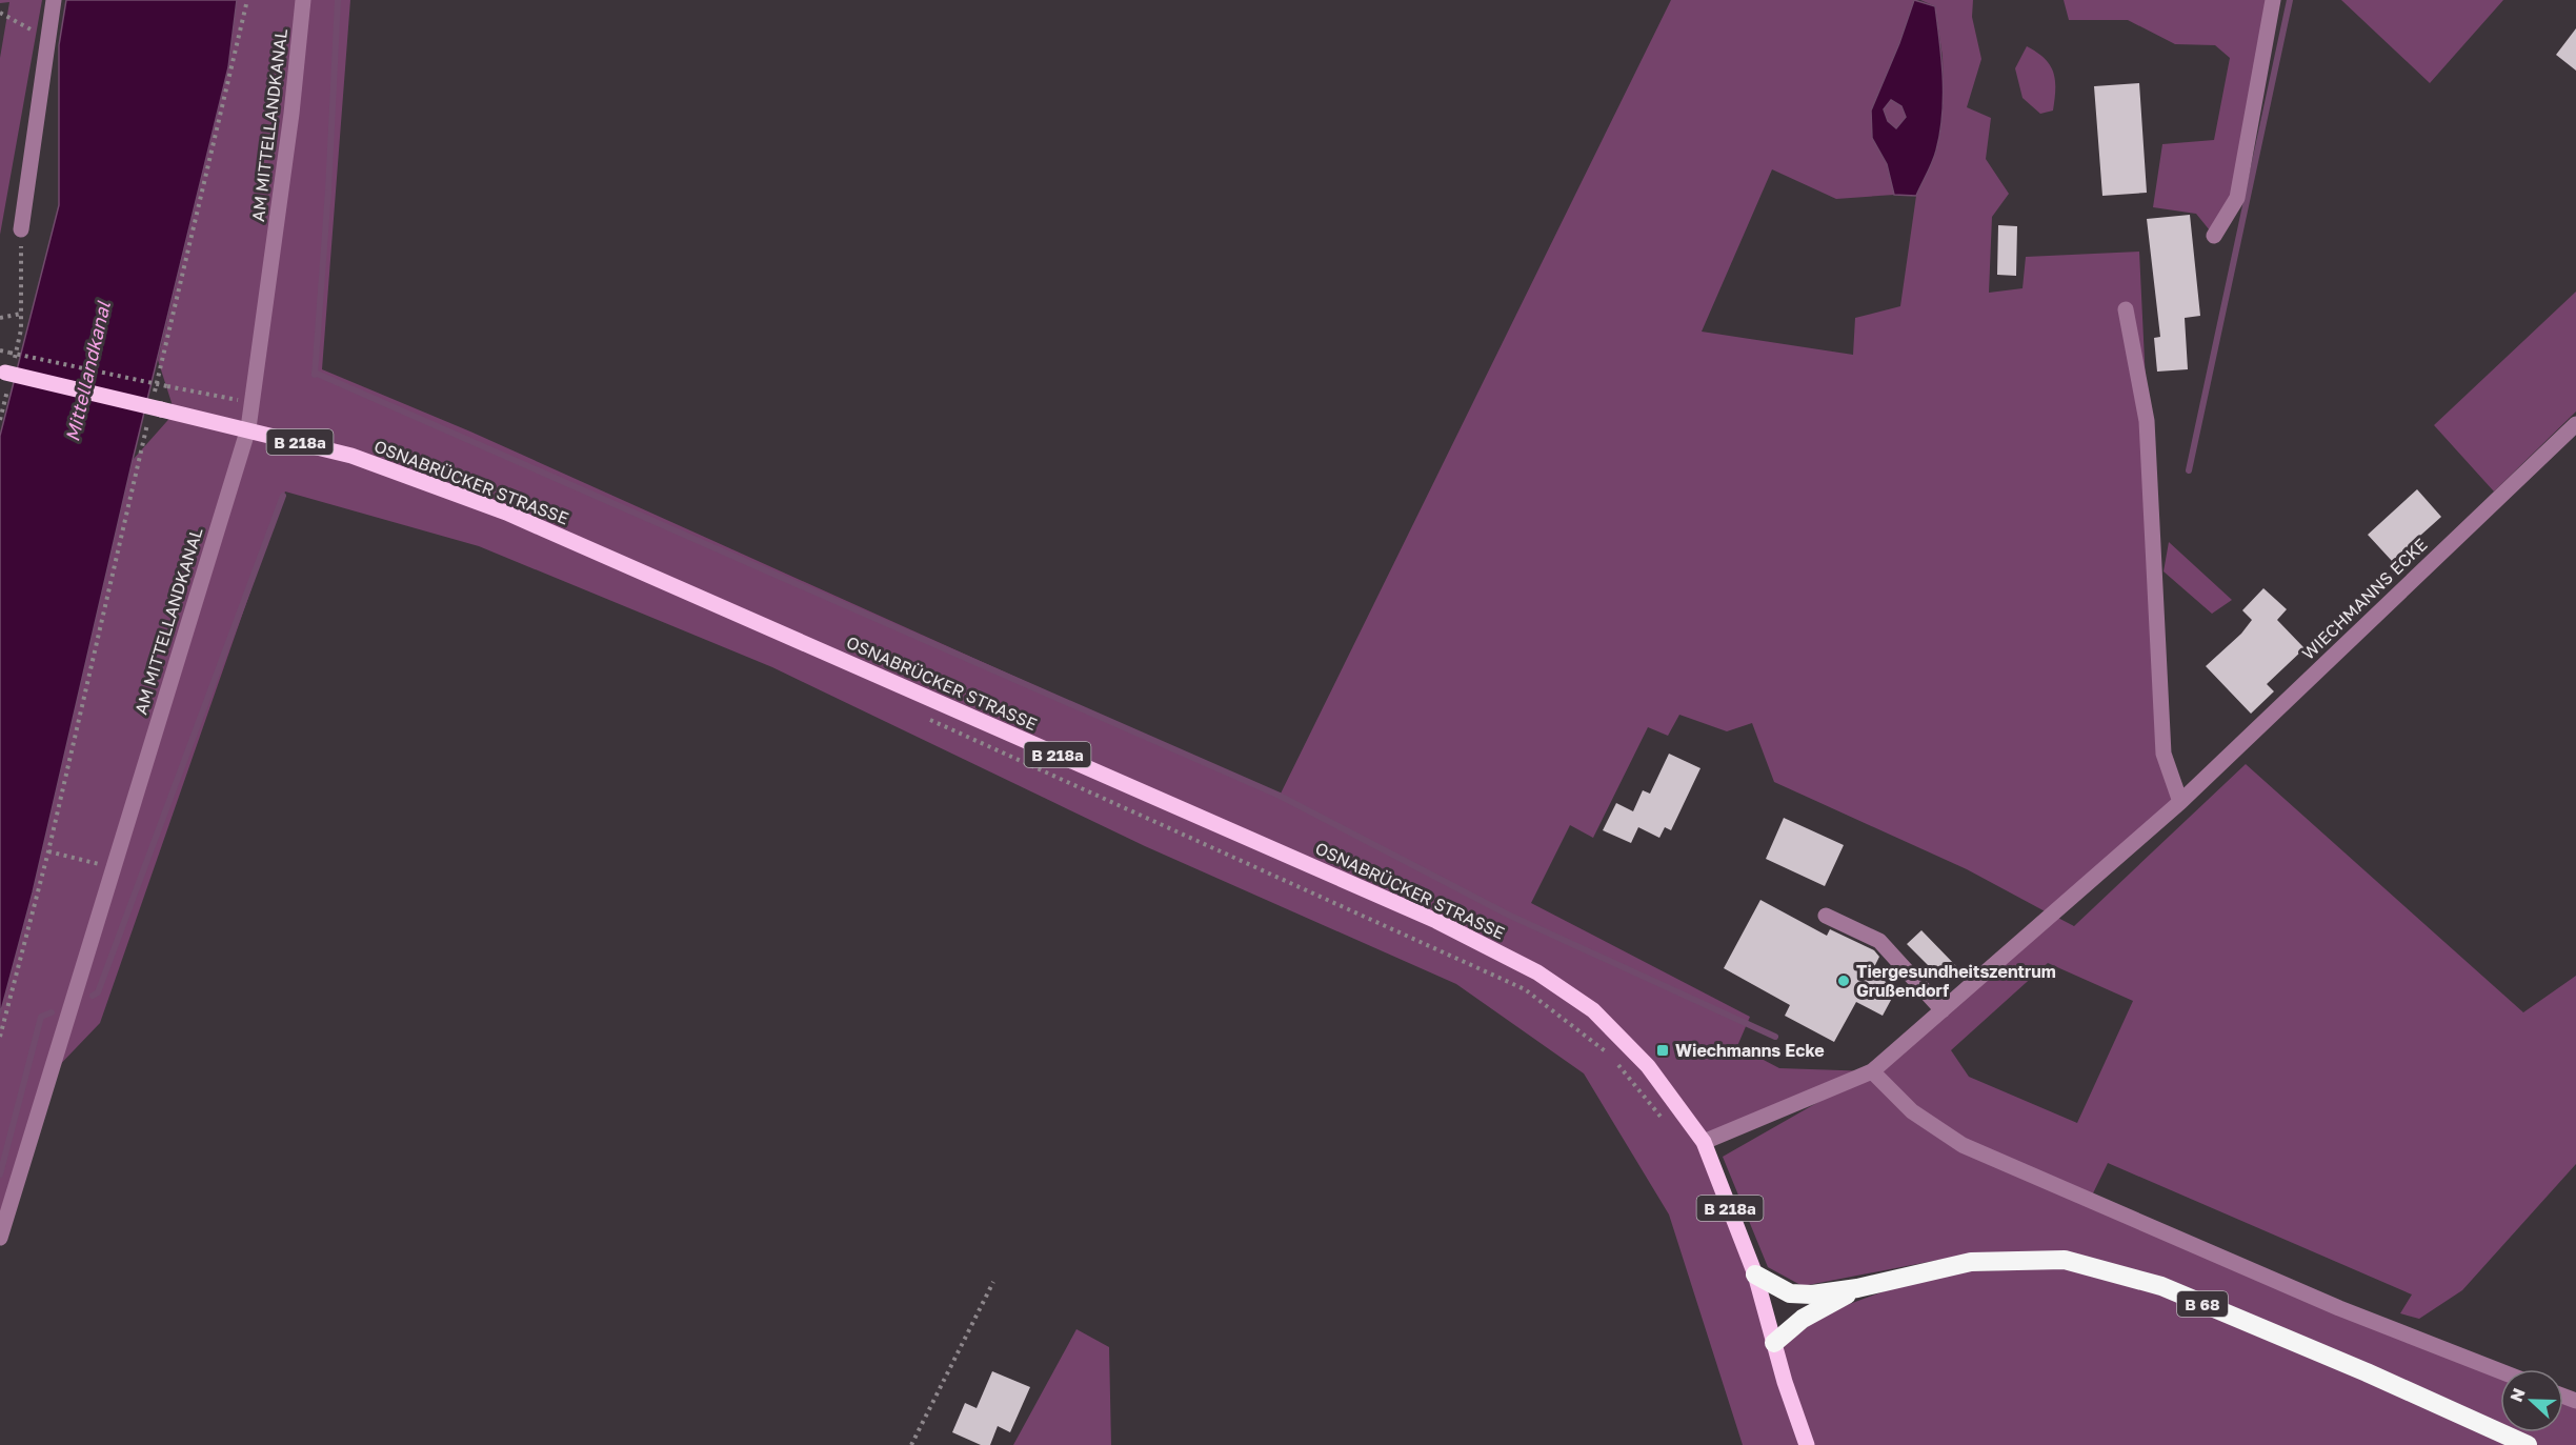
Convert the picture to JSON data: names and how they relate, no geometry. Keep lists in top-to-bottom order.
{
  "streets": {
    "highway": ["B 68"],
    "main road": ["B 218a", "OSNABRÜCKER STRASSE"],
    "street": ["AM MITTELLANDKANAL", "WIECHMANNS ECKE"]
  },
  "crossings": [
    ["AM MITTELLANDKANAL", "OSNABRÜCKER STRASSE"],
    ["OSNABRÜCKER STRASSE", "WIECHMANNS ECKE"],
    ["OSNABRÜCKER STRASSE", "B 68"]
  ],
  "water": ["Mittellandkanal"],
  "places": {
    "other": ["Tiergesundheitszentrum Grußendorf"],
    "transit": ["Wiechmanns Ecke"]
  },
  "north": "left"
}
